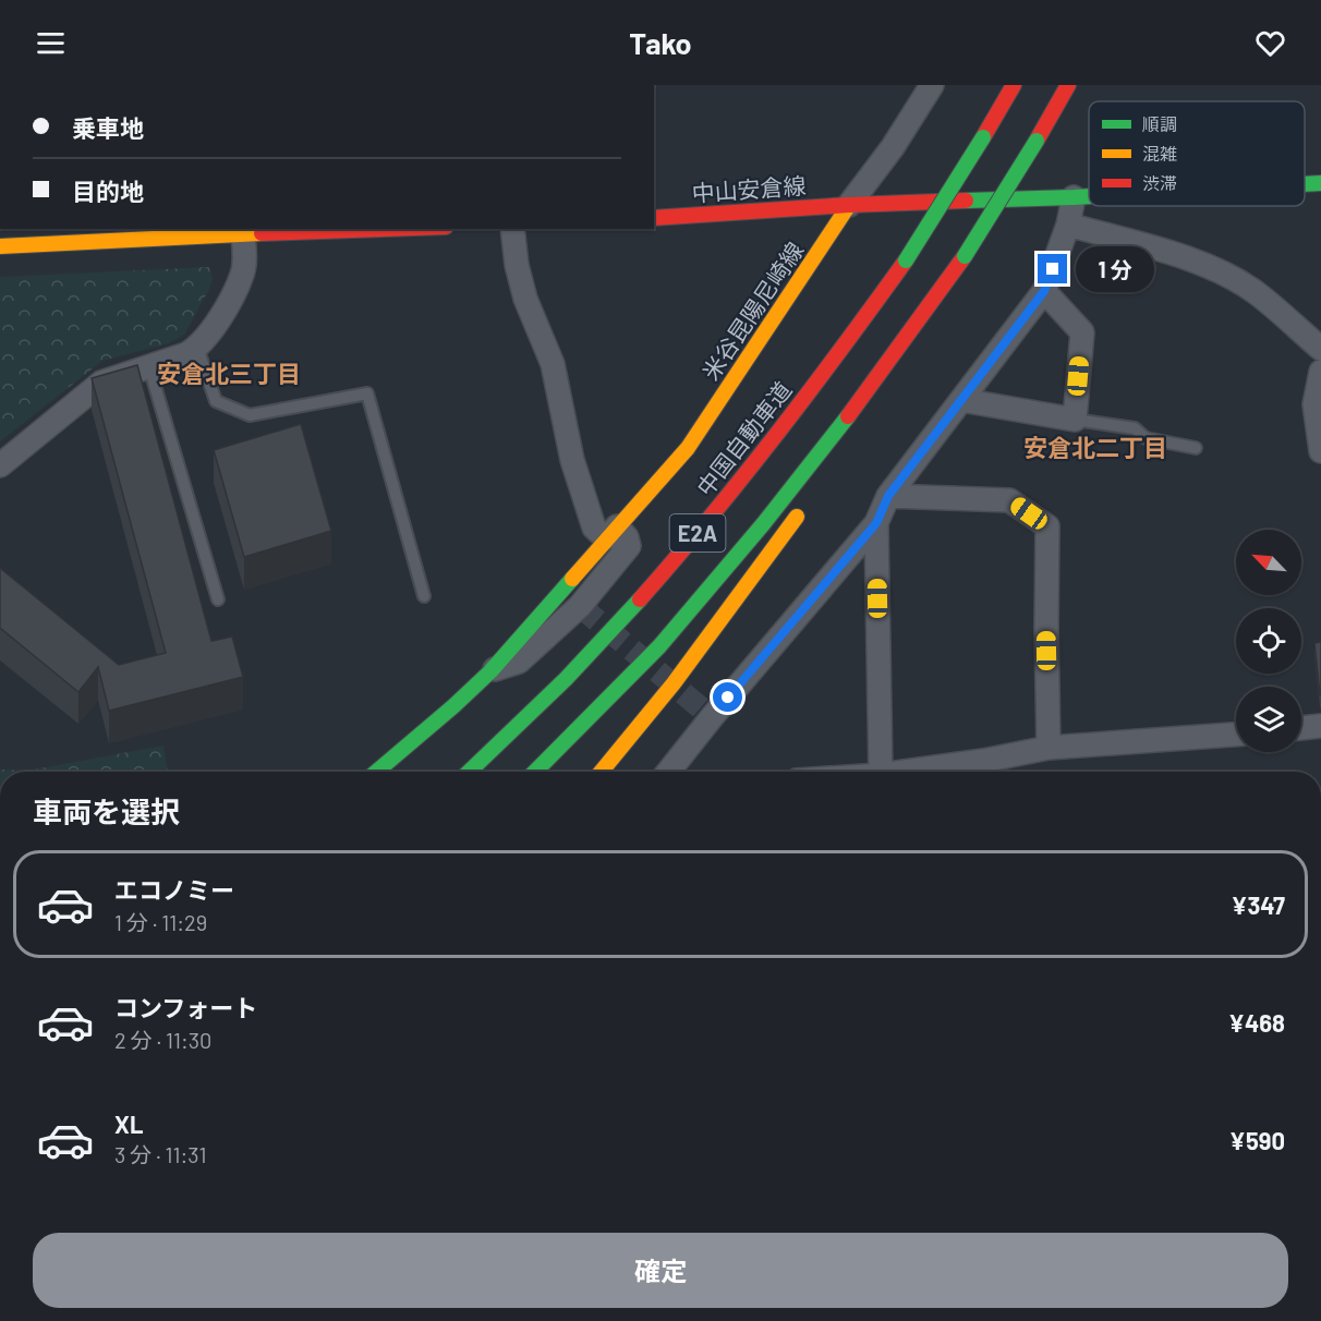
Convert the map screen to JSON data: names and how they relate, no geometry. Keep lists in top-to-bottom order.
{
  "streets": {
    "main road": [
      "中山安倉線",
      "米谷昆陽尼崎線",
      "中国自動車道",
      "E2A"
    ]
  },
  "crossings": [
    ["中山安倉線", "米谷昆陽尼崎線"]
  ],
  "districts": ["安倉北三丁目", "安倉北二丁目"],
  "legend": ["順調", "混雑", "渋滞"],
  "north": "top left",
  "page": {
    "header": "Tako",
    "banner": ["乗車地", "目的地"],
    "bubble": "1 分",
    "heading": "車両を選択",
    "list": [
      {
        "name": "エコノミー",
        "note": "1 分 · 11:29",
        "value": "¥347"
      },
      {
        "name": "コンフォート",
        "note": "2 分 · 11:30",
        "value": "¥468"
      },
      {
        "name": "XL",
        "note": "3 分 · 11:31",
        "value": "¥590"
      }
    ],
    "buttons": "確定"
  }
}
